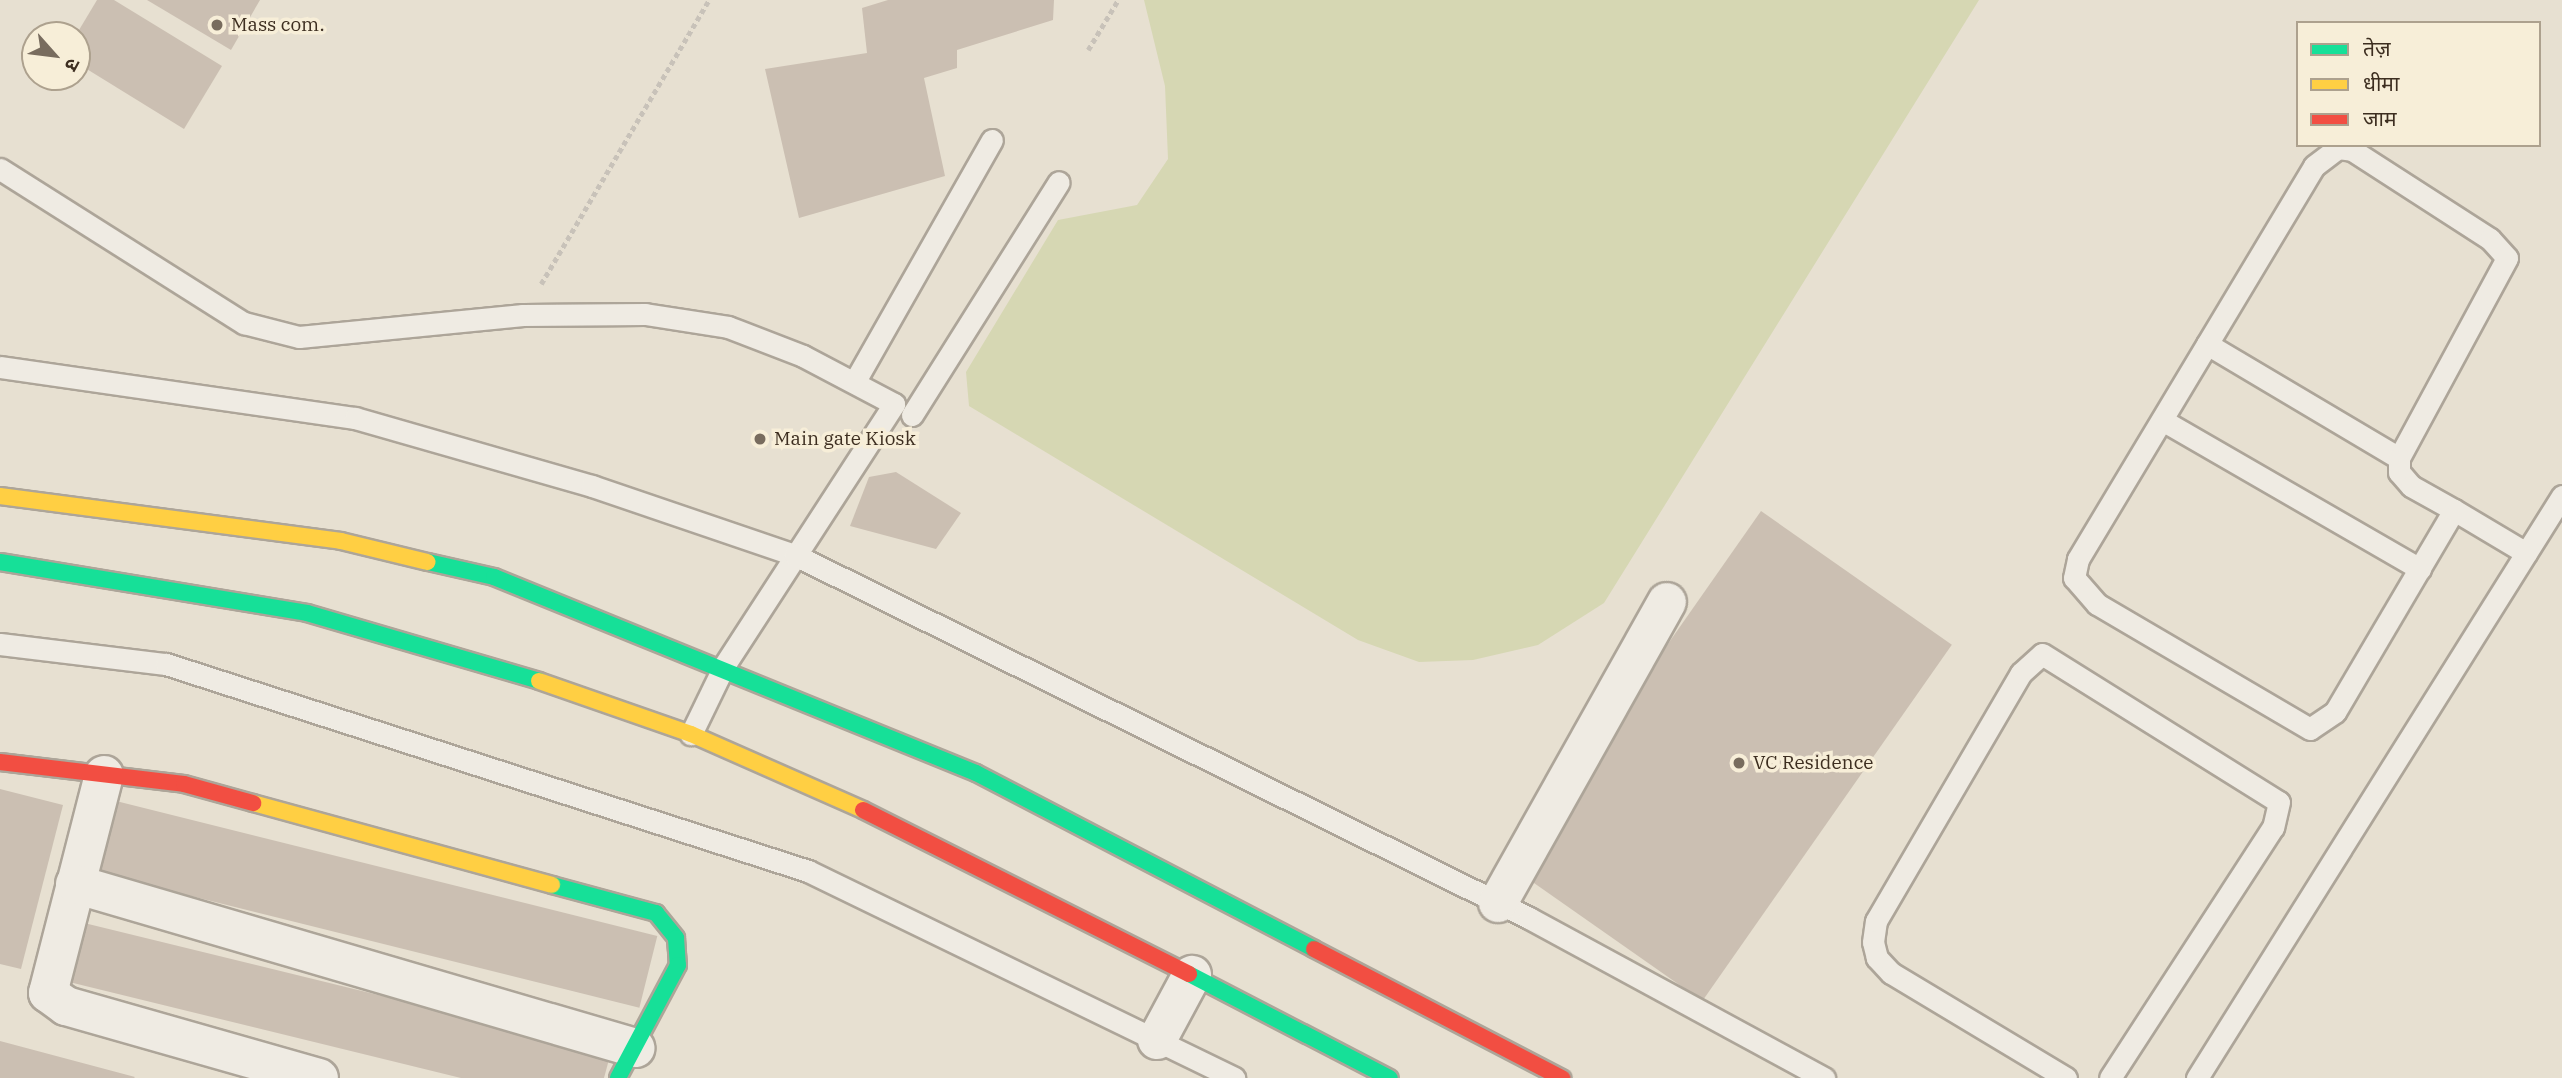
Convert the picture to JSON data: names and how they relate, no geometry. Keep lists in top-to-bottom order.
{
  "places": ["Mass com.", "Main gate Kiosk", "VC Residence"],
  "legend": ["तेज़", "धीमा", "जाम"],
  "north": "bottom right"
}
